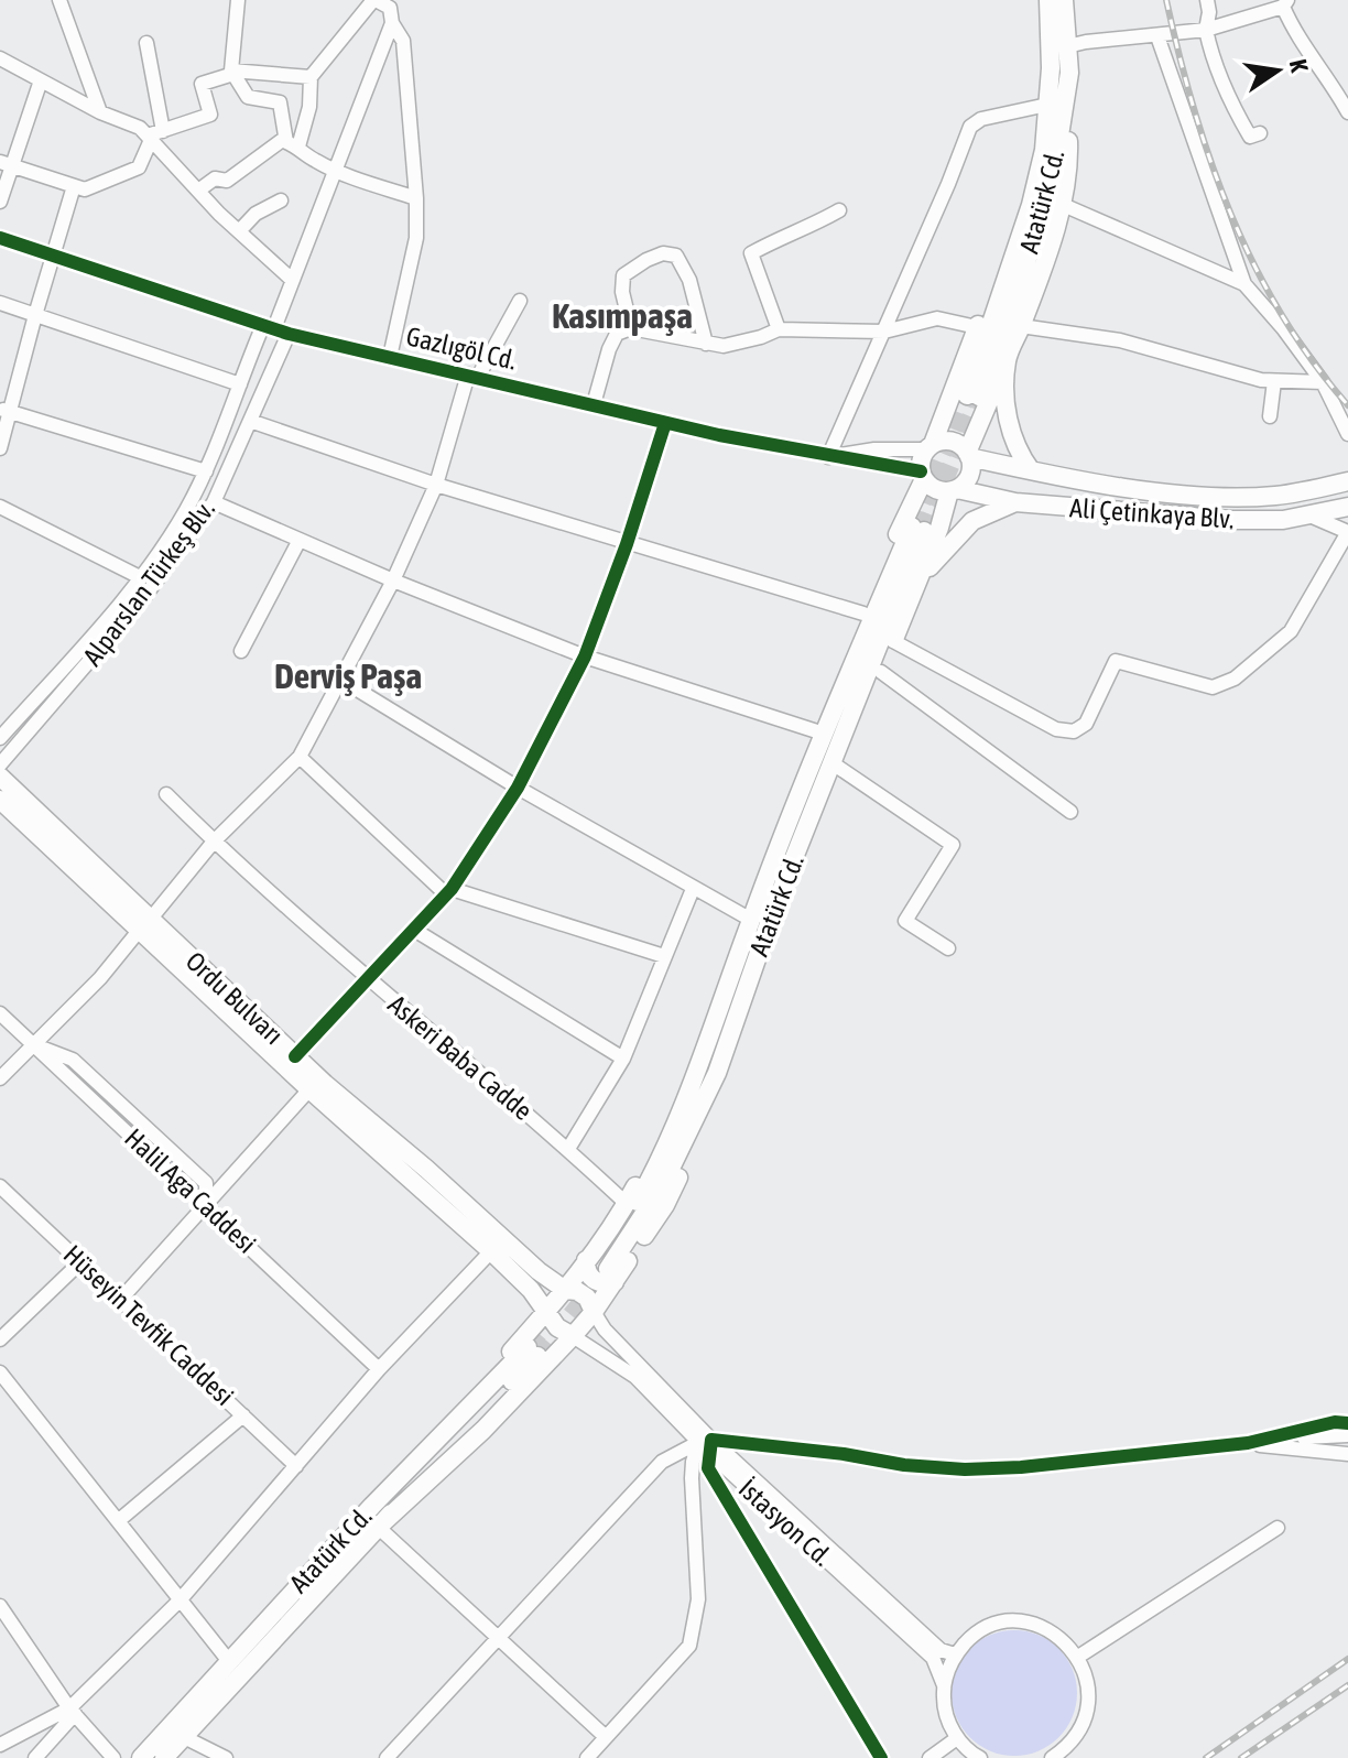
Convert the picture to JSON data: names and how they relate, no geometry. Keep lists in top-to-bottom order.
{
  "streets": {
    "main road": ["Atatürk Cd.", "Ali Çetinkaya Blv.", "Ordu Bulvarı"],
    "street": [
      "Gazlıgöl Cd.",
      "Alparslan Türkeş Blv.",
      "Askeri Baba Cadde",
      "Halil Aga Caddesi",
      "Hüseyin Tevfik Caddesi",
      "İstasyon Cd."
    ]
  },
  "crossings": [
    ["Gazlıgöl Cd.", "Ali Çetinkaya Blv."],
    ["Gazlıgöl Cd.", "Alparslan Türkeş Blv."],
    ["Ordu Bulvarı", "İstasyon Cd."]
  ],
  "districts": ["Kasımpaşa", "Derviş Paşa"],
  "north": "right"
}
